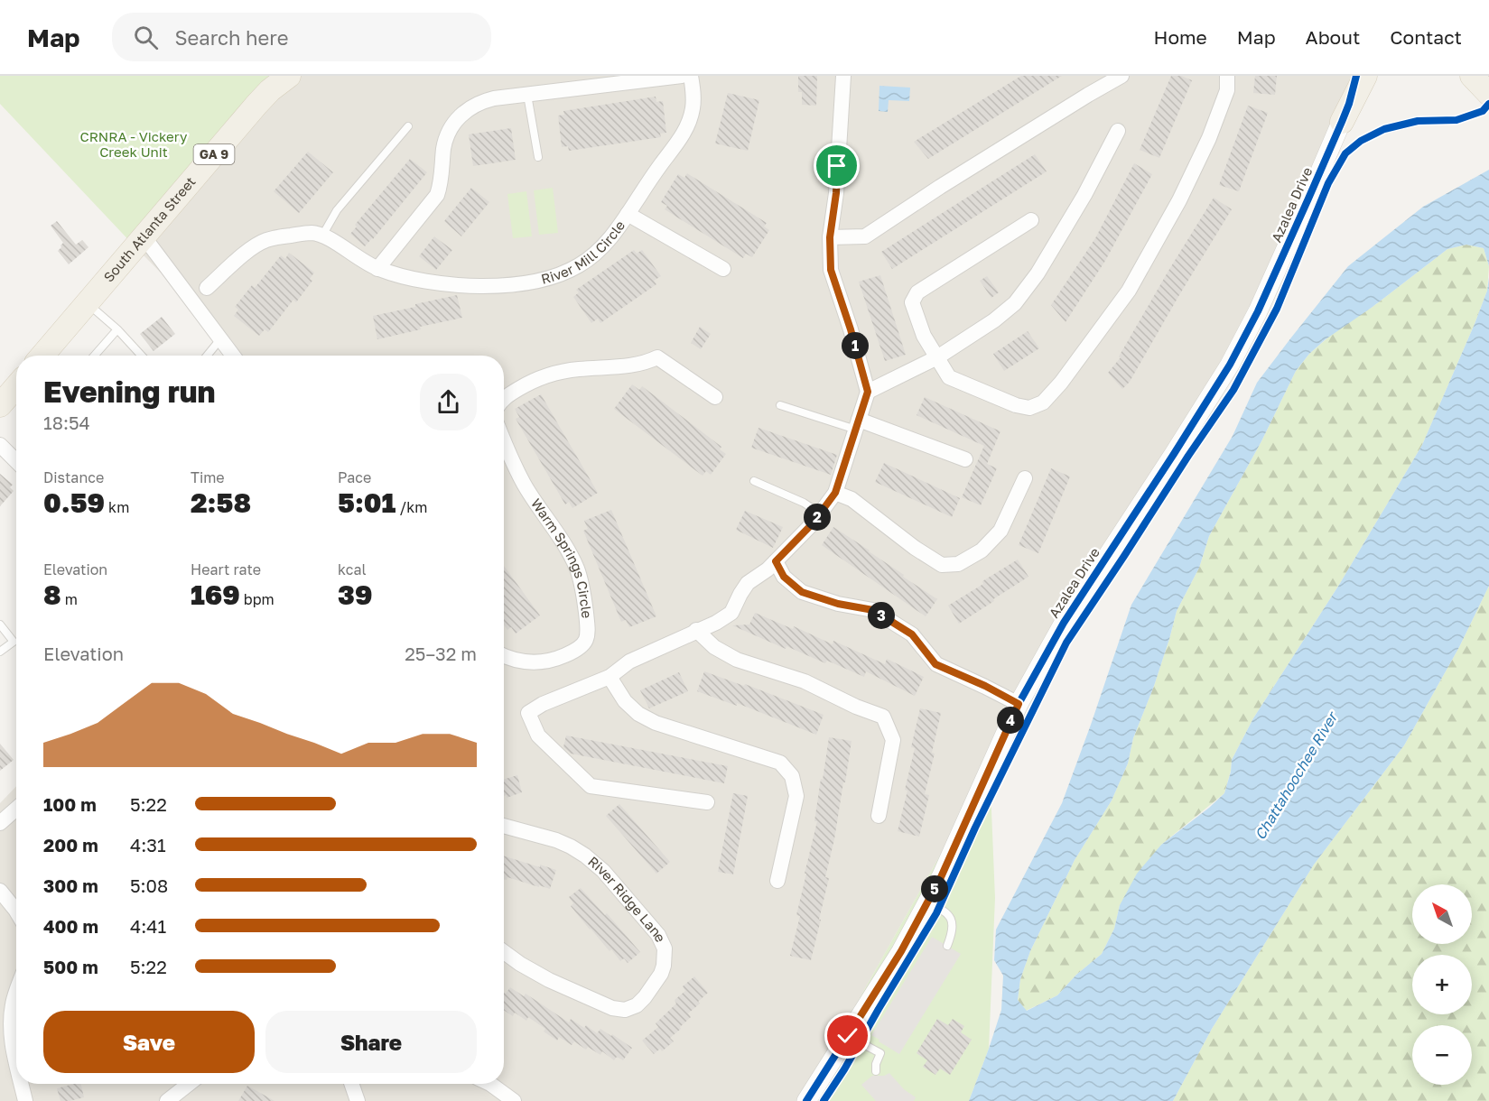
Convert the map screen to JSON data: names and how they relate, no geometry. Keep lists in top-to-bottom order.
{
  "streets": {
    "main road": ["GA 9", "South Atlanta Street"],
    "street": [
      "Azalea Drive",
      "River Mill Circle",
      "Warm Springs Circle",
      "River Ridge Lane"
    ]
  },
  "water": ["Chattahoochee River"],
  "parks": ["CRNRA - Vickery Creek Unit"],
  "north": "top left",
  "page": {
    "header": "Map",
    "search": "Search here",
    "nav": [
      "Home",
      "Map",
      "About",
      "Contact"
    ],
    "pins": [
      "1",
      "2",
      "3",
      "4",
      "5"
    ],
    "heading": ["Evening run", "18:54"],
    "stats": [
      ["Distance", "0.59 km"],
      ["Time", "2:58"],
      ["Pace", "5:01 /km"],
      ["Elevation", "8 m"],
      ["Heart rate", "169 bpm"],
      ["kcal", "39"]
    ],
    "chart": ["Elevation", "25–32 m"],
    "list": [
      {
        "name": "100 m",
        "note": "5:22"
      },
      {
        "name": "200 m",
        "note": "4:31"
      },
      {
        "name": "300 m",
        "note": "5:08"
      },
      {
        "name": "400 m",
        "note": "4:41"
      },
      {
        "name": "500 m",
        "note": "5:22"
      }
    ],
    "map_buttons": ["+", "−"],
    "buttons": ["Save", "Share"]
  }
}
